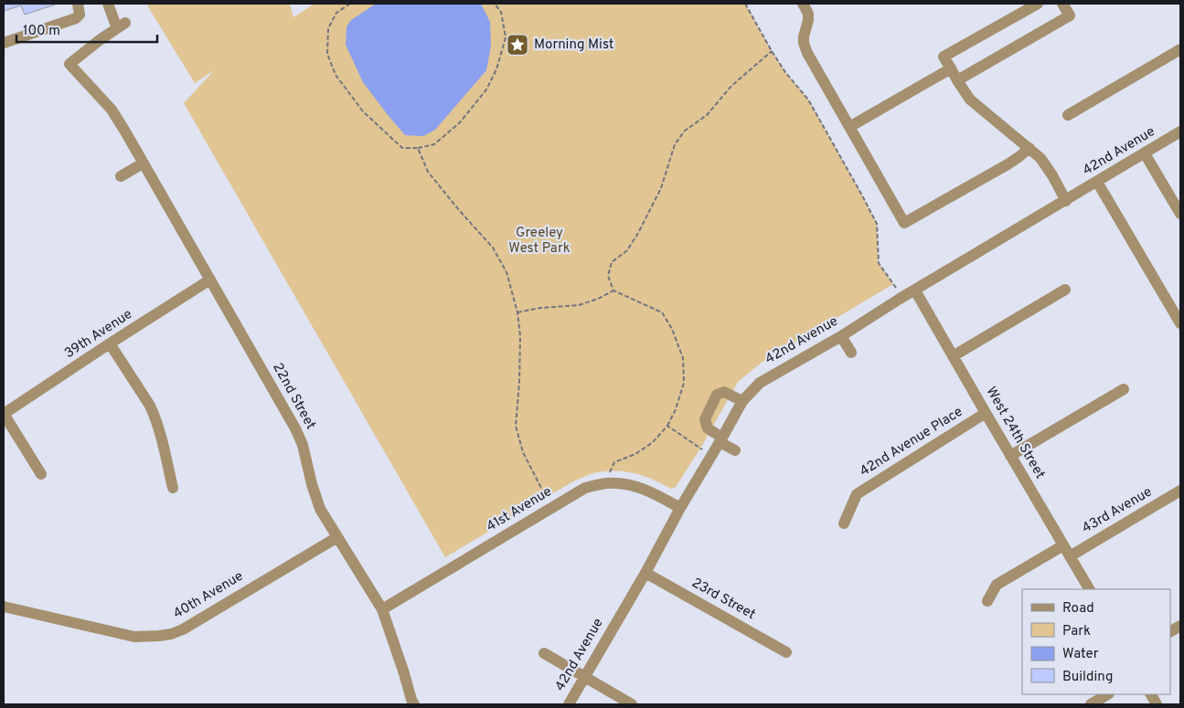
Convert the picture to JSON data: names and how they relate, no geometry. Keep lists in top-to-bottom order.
{
  "streets": {
    "street": [
      "42nd Avenue",
      "39th Avenue",
      "22nd Street",
      "West 24th Street",
      "42nd Avenue Place",
      "41st Avenue",
      "43rd Avenue",
      "40th Avenue",
      "23rd Street"
    ]
  },
  "crossings": [
    ["42nd Avenue", "West 24th Street"],
    ["42nd Avenue", "41st Avenue"],
    ["42nd Avenue", "23rd Street"],
    ["39th Avenue", "22nd Street"],
    ["22nd Street", "41st Avenue"],
    ["22nd Street", "40th Avenue"],
    ["West 24th Street", "42nd Avenue Place"],
    ["West 24th Street", "43rd Avenue"]
  ],
  "parks": ["Greeley West Park"],
  "places": {
    "place": ["Morning Mist"]
  },
  "legend": [
    "Road",
    "Park",
    "Water",
    "Building"
  ],
  "scale_bar": "100 m"
}
